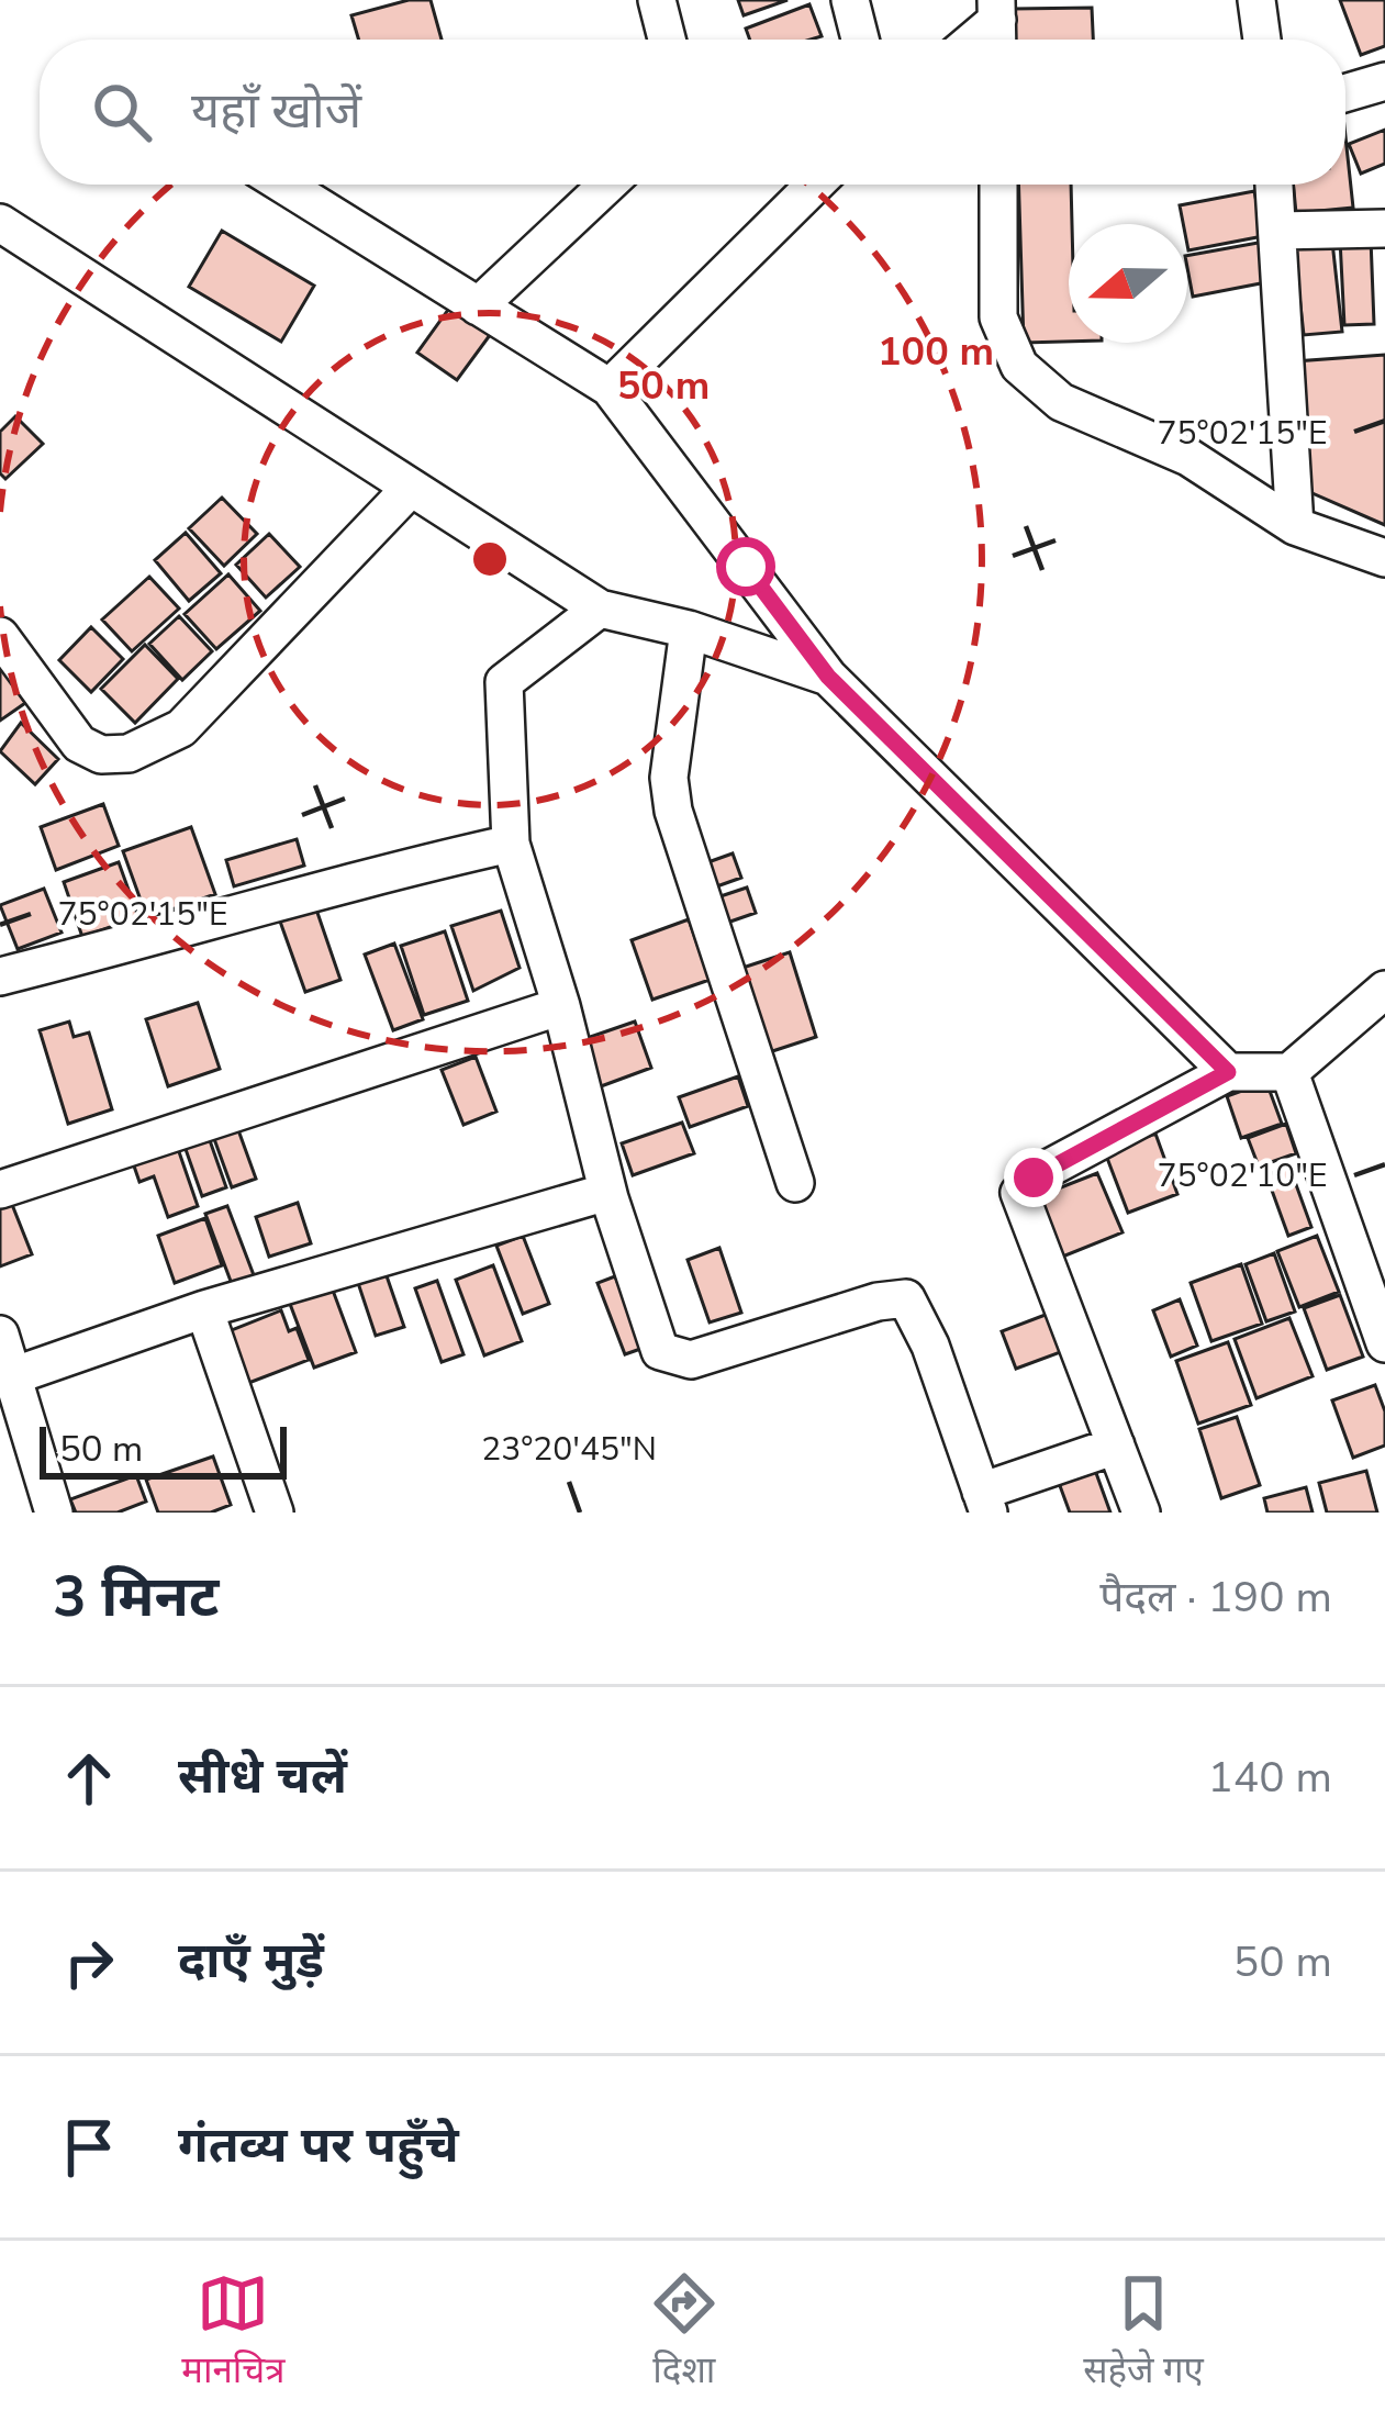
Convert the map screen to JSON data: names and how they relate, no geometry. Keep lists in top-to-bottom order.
{
  "scale_bar": "50 m",
  "north": "left",
  "page": {
    "search": "यहाँ खोजें",
    "scale": "50 m",
    "heading": ["3 मिनट", "पैदल · 190 m"],
    "list": [
      ["सीधे चलें", "140 m"],
      ["दाएँ मुड़ें", "50 m"],
      "गंतव्य पर पहुँचे"
    ],
    "nav": ["मानचित्र", "दिशा", "सहेजे गए"]
  },
  "coordinates": ["75°02'15\"E", "75°02'10\"E", "23°20'45\"N"],
  "rings": ["100 m", "50 m"]
}
